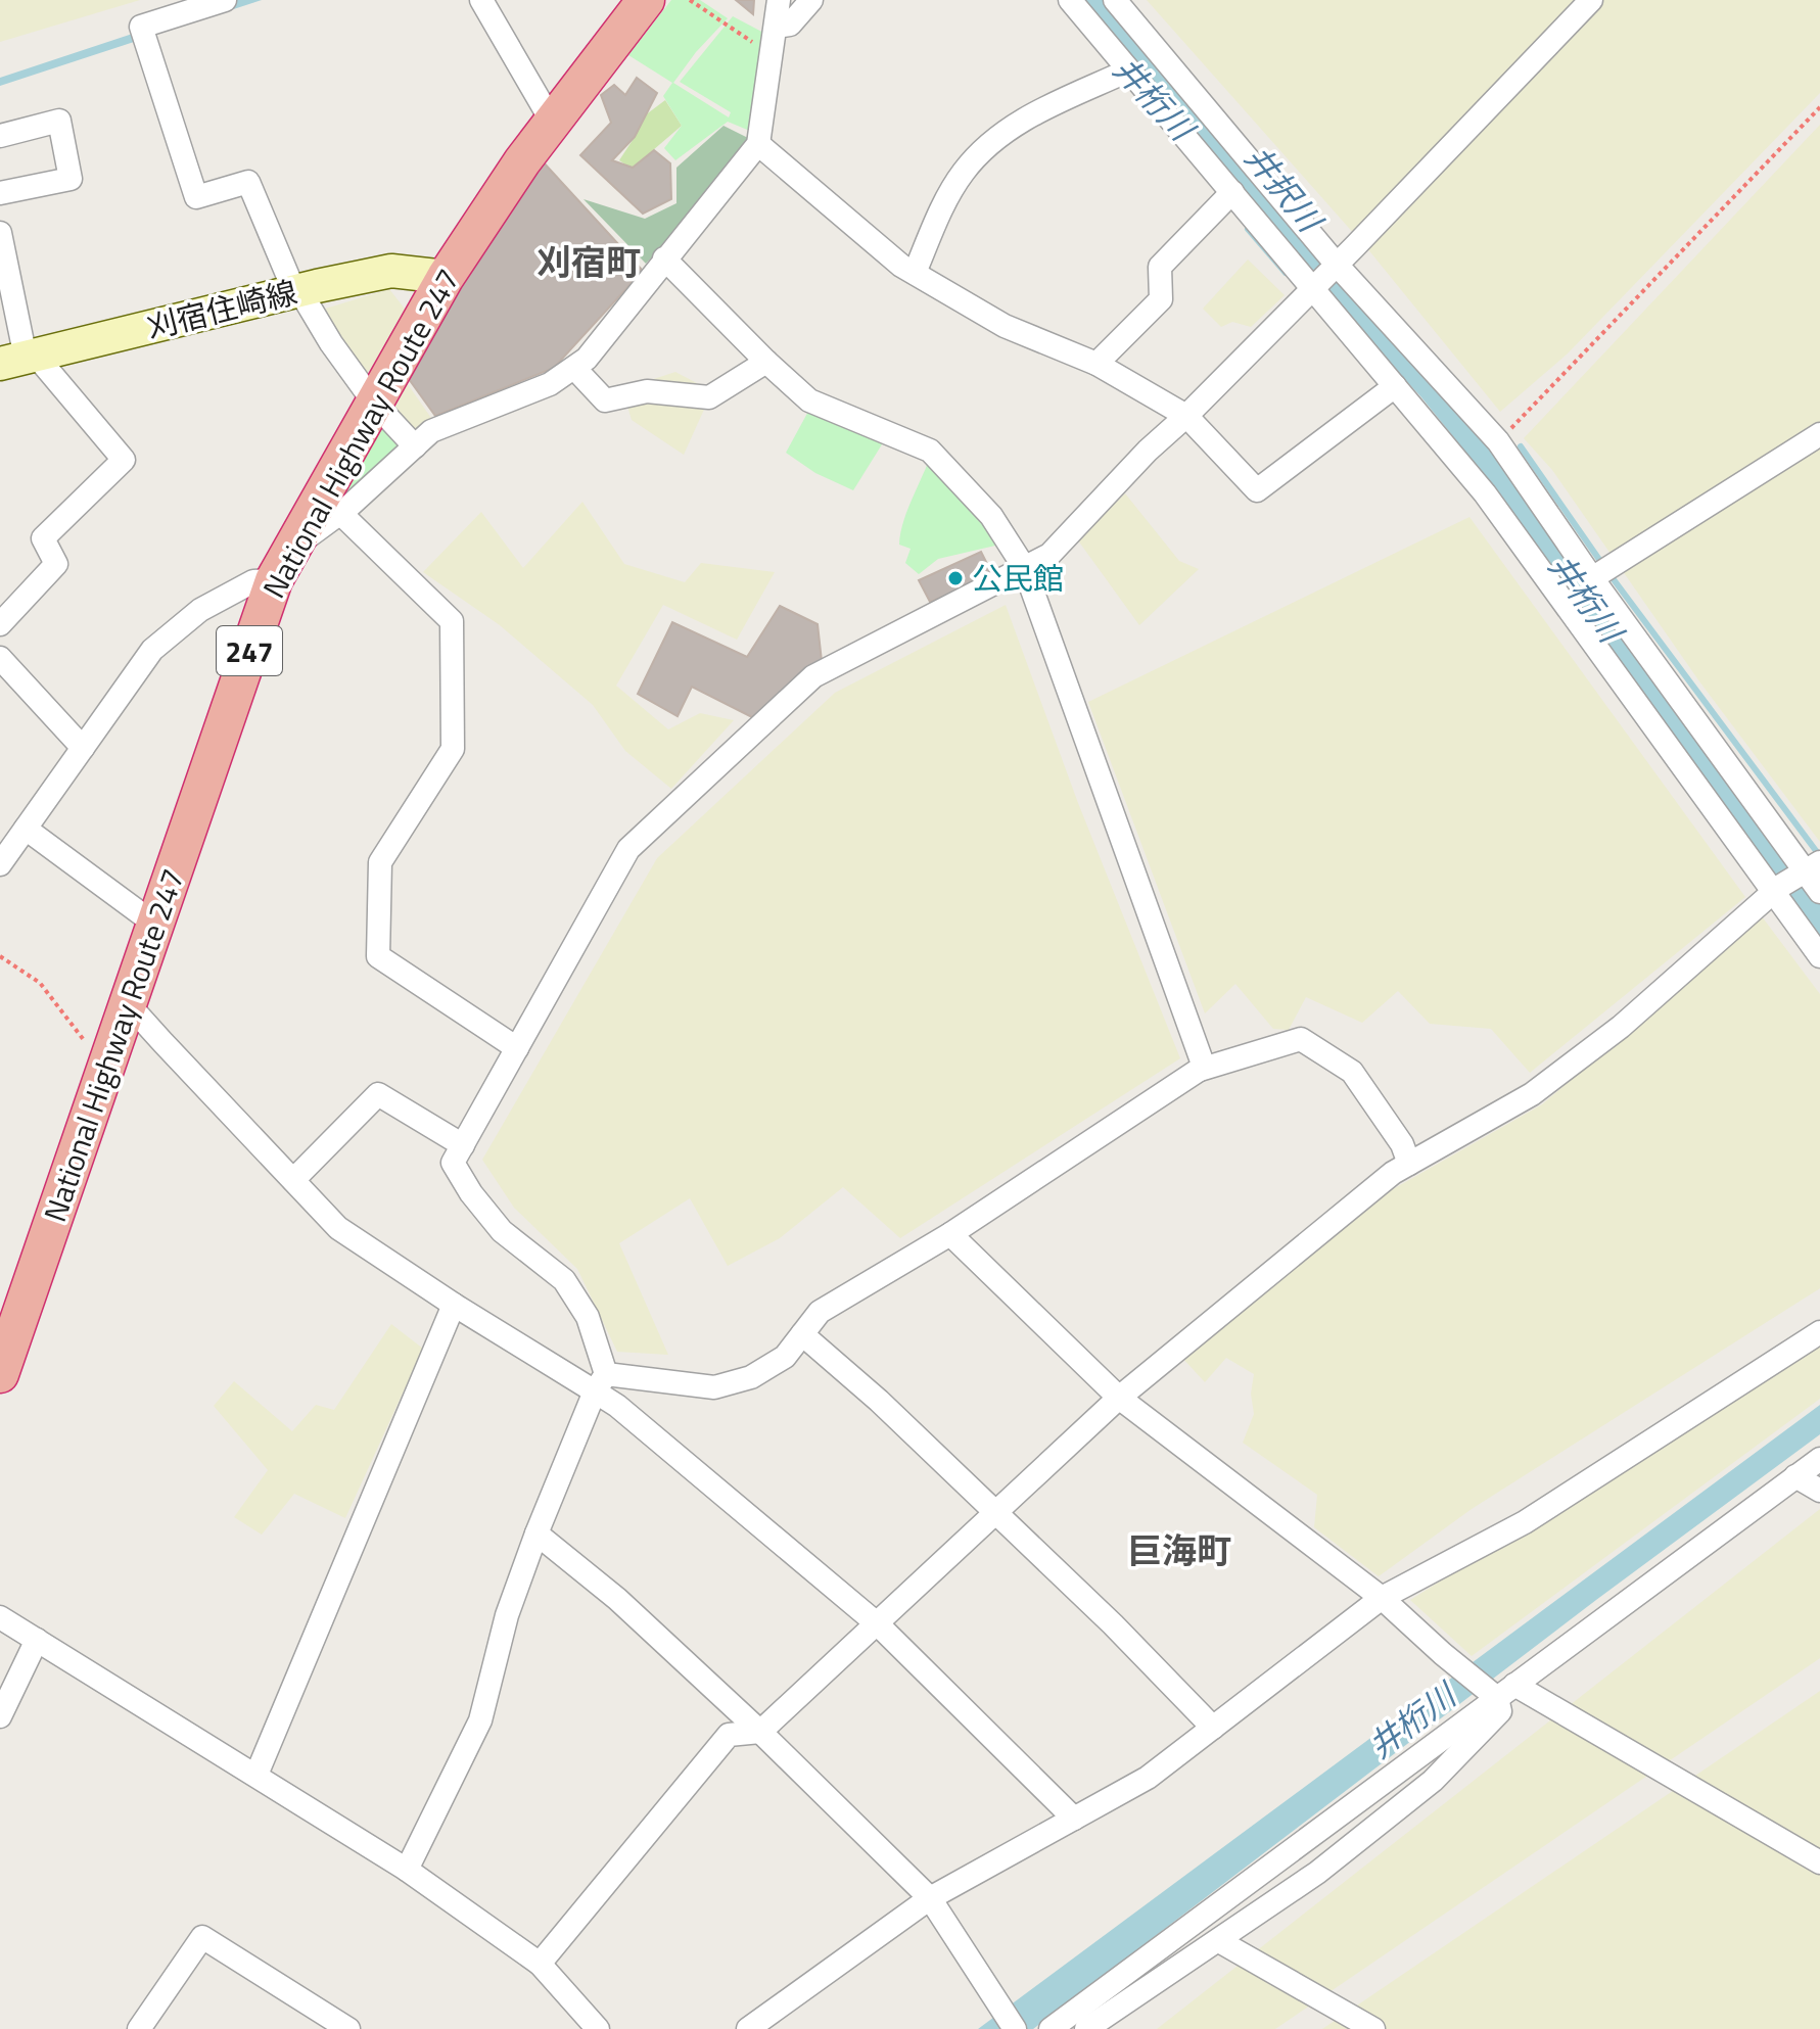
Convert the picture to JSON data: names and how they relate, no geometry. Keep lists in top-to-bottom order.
{
  "streets": {
    "highway": ["National Highway Route 247", "247"],
    "main road": ["刈宿住崎線"]
  },
  "crossings": [
    ["刈宿住崎線", "National Highway Route 247"]
  ],
  "districts": ["刈宿町", "巨海町"],
  "water": ["井桁川", "井択川"],
  "places": ["公民館"]
}
